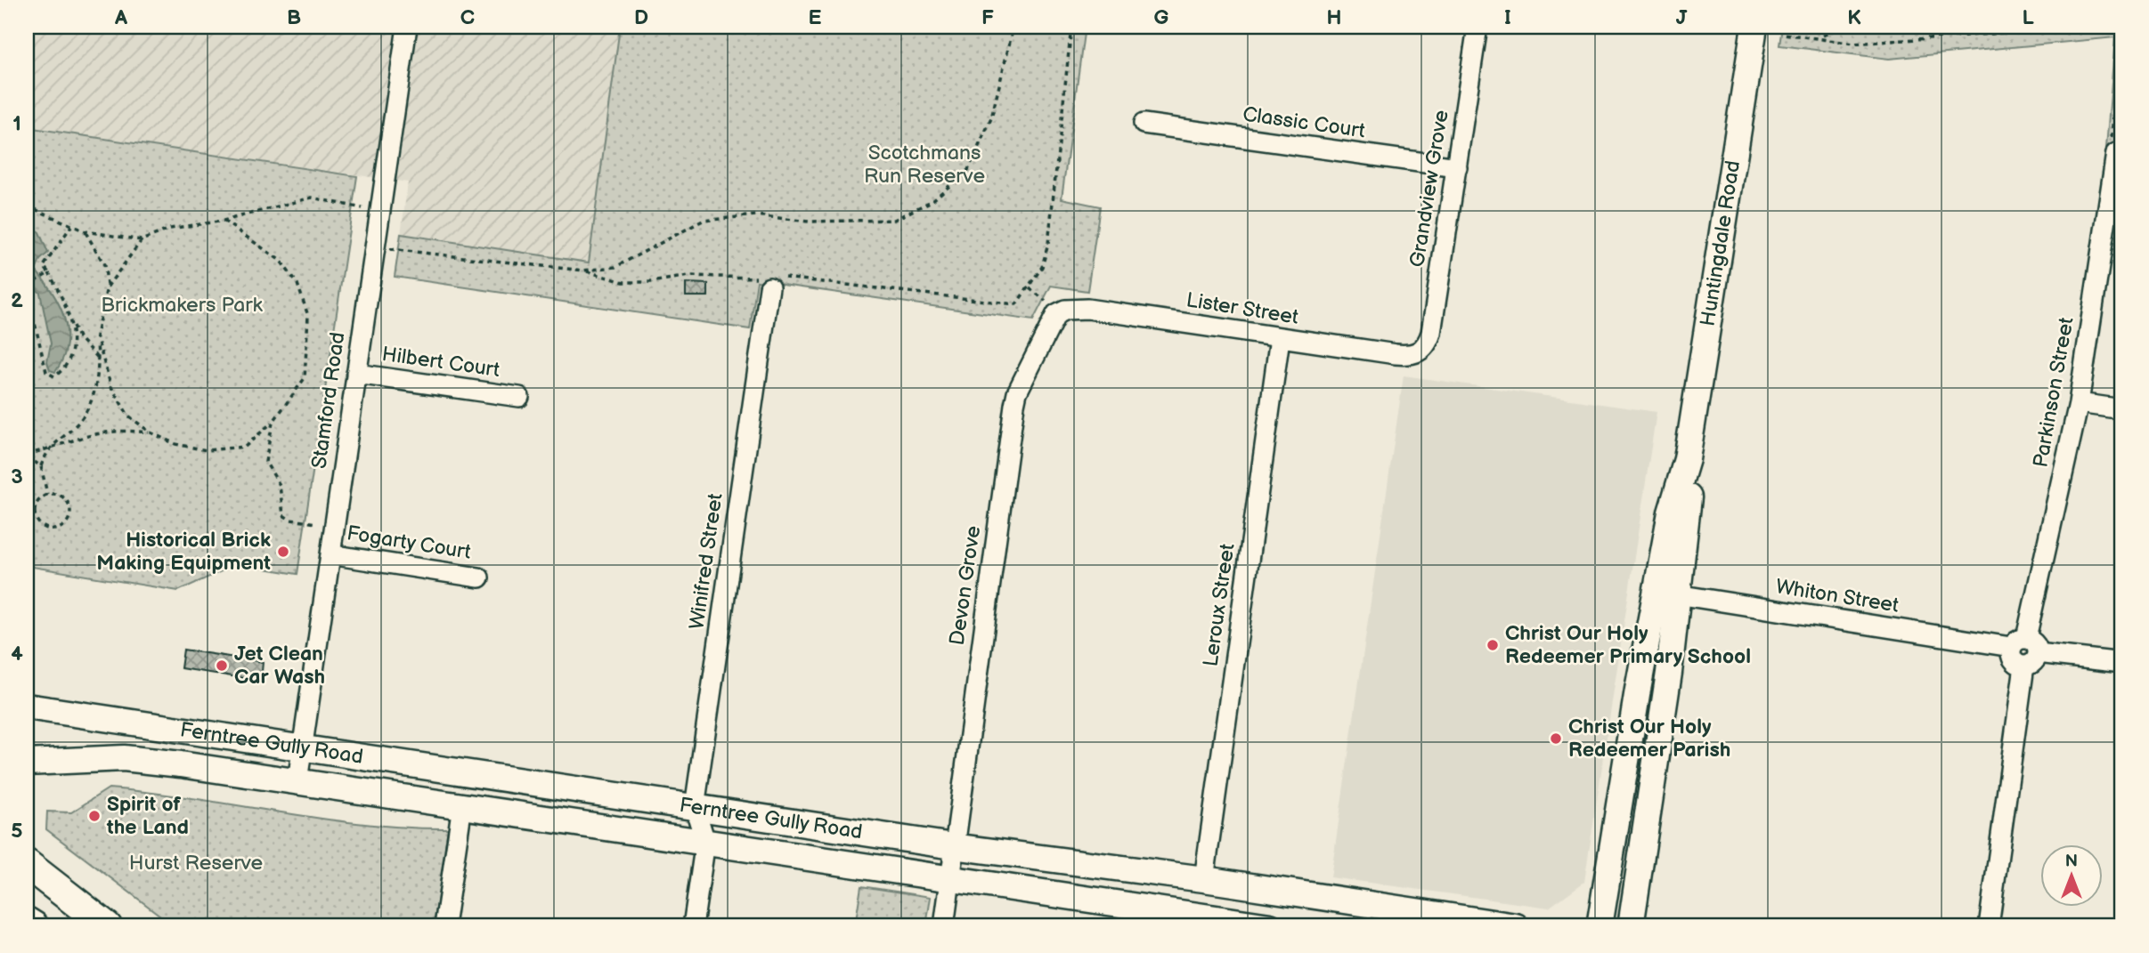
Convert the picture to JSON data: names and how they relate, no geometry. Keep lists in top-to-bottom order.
{
  "streets": {
    "main road": ["Huntingdale Road", "Ferntree Gully Road"],
    "street": [
      "Classic Court",
      "Grandview Grove",
      "Lister Street",
      "Hilbert Court",
      "Parkinson Street",
      "Stamford Road",
      "Fogarty Court",
      "Winifred Street",
      "Devon Grove",
      "Whiton Street",
      "Leroux Street"
    ]
  },
  "crossings": [
    ["Classic Court", "Grandview Grove"],
    ["Grandview Grove", "Lister Street"],
    ["Huntingdale Road", "Whiton Street"],
    ["Lister Street", "Devon Grove"],
    ["Lister Street", "Leroux Street"],
    ["Hilbert Court", "Stamford Road"],
    ["Parkinson Street", "Whiton Street"],
    ["Stamford Road", "Fogarty Court"],
    ["Stamford Road", "Ferntree Gully Road"],
    ["Winifred Street", "Ferntree Gully Road"],
    ["Devon Grove", "Ferntree Gully Road"],
    ["Leroux Street", "Ferntree Gully Road"]
  ],
  "parks": ["Scotchmans Run Reserve", "Brickmakers Park", "Hurst Reserve"],
  "places": [
    "Historical Brick Making Equipment",
    "Christ Our Holy Redeemer Primary School",
    "Jet Clean Car Wash",
    "Christ Our Holy Redeemer Parish",
    "Spirit of the Land"
  ],
  "north": "top",
  "grid": {
    "columns": [
      "A",
      "B",
      "C",
      "D",
      "E",
      "F",
      "G",
      "H",
      "I",
      "J",
      "K",
      "L"
    ],
    "rows": [
      "1",
      "2",
      "3",
      "4",
      "5"
    ]
  }
}
